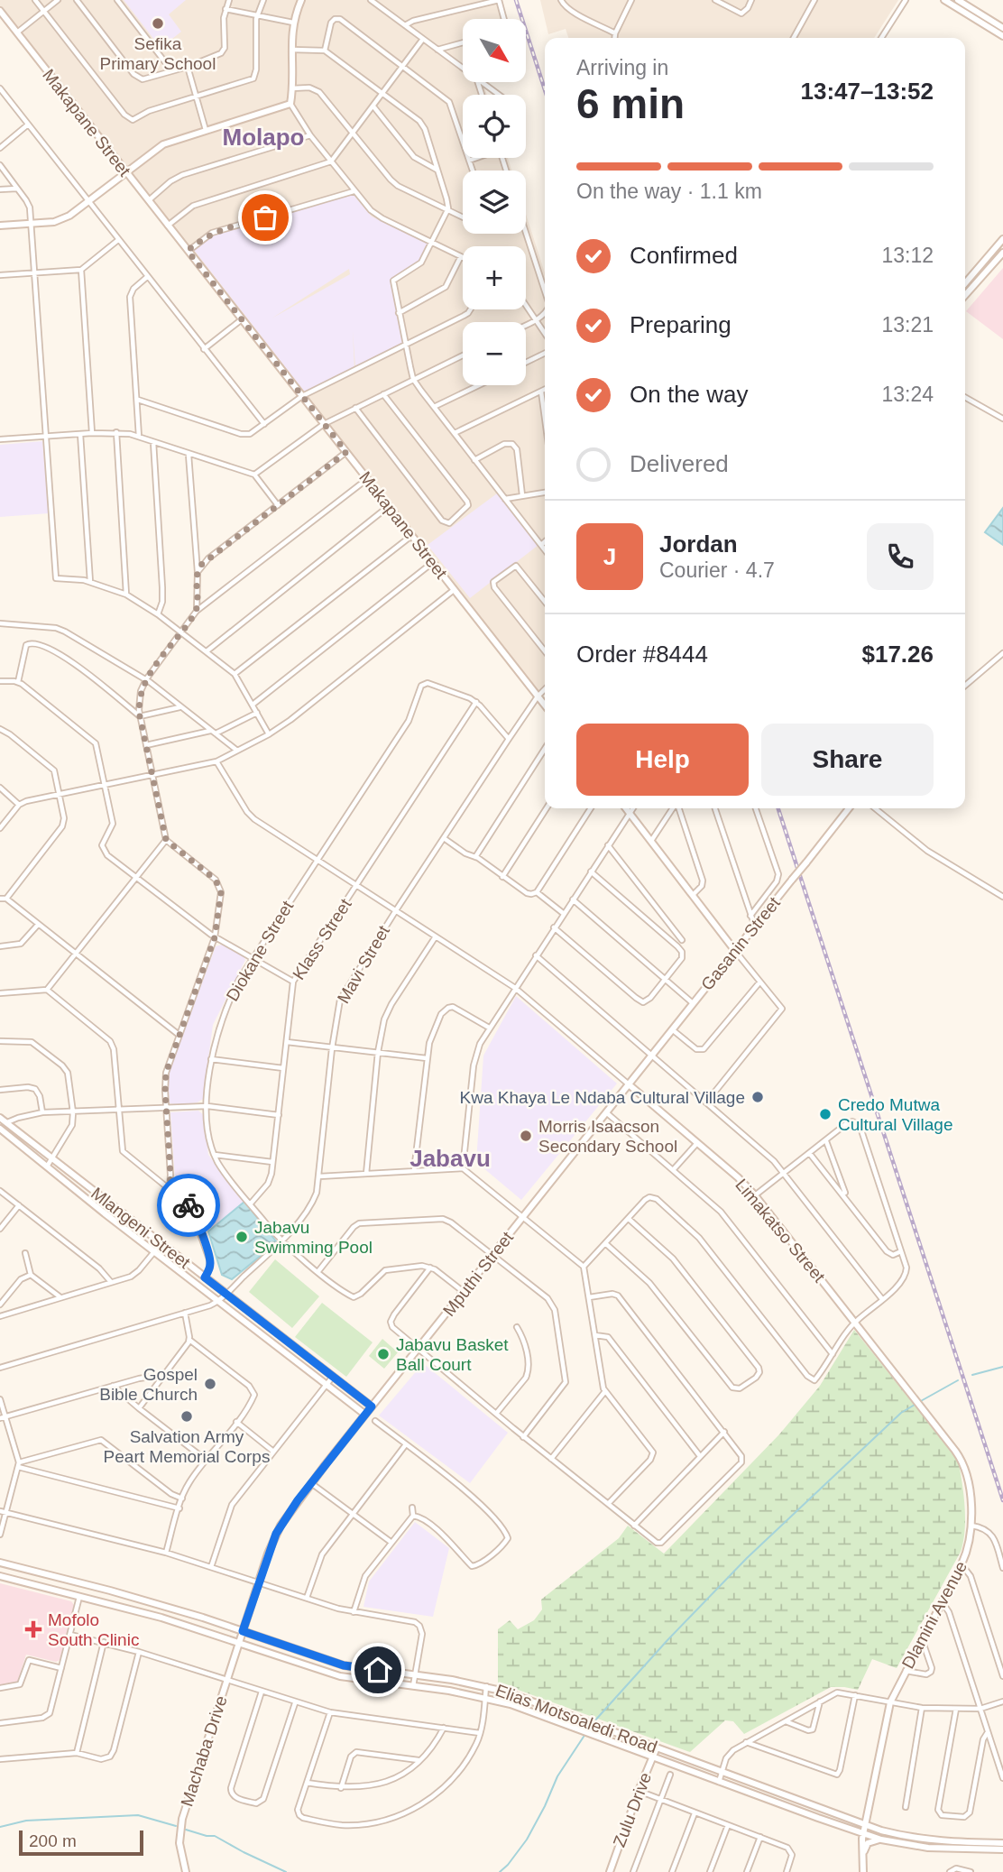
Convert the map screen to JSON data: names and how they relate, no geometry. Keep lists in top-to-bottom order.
{
  "streets": {
    "street": [
      "Makapane Street",
      "Klass Street",
      "Gasanin Street",
      "Diokane Street",
      "Mavi Street",
      "Mlangeni Street",
      "Limakatso Street",
      "Mputhi Street",
      "Dlamini Avenue",
      "Elias Motsoaledi Road",
      "Machaba Drive",
      "Zulu Drive"
    ]
  },
  "crossings": [
    ["Makapane Street", "Mavi Street"],
    ["Klass Street", "Diokane Street"],
    ["Klass Street", "Limakatso Street"],
    ["Gasanin Street", "Limakatso Street"],
    ["Gasanin Street", "Mputhi Street"],
    ["Diokane Street", "Mavi Street"],
    ["Diokane Street", "Limakatso Street"],
    ["Mavi Street", "Mlangeni Street"],
    ["Mavi Street", "Limakatso Street"],
    ["Mlangeni Street", "Mputhi Street"],
    ["Limakatso Street", "Mputhi Street"],
    ["Limakatso Street", "Dlamini Avenue"],
    ["Mputhi Street", "Elias Motsoaledi Road"],
    ["Mputhi Street", "Machaba Drive"],
    ["Dlamini Avenue", "Elias Motsoaledi Road"],
    ["Elias Motsoaledi Road", "Machaba Drive"],
    ["Elias Motsoaledi Road", "Zulu Drive"]
  ],
  "districts": ["Molapo", "Jabavu"],
  "places": {
    "other": [
      "Sefika Primary School",
      "Kwa Khaya Le Ndaba Cultural Village",
      "Credo Mutwa Cultural Village",
      "Morris Isaacson Secondary School",
      "Jabavu Swimming Pool",
      "Jabavu Basket Ball Court",
      "Gospel Bible Church",
      "Salvation Army Peart Memorial Corps"
    ],
    "health": ["Mofolo South Clinic"]
  },
  "scale_bar": "200 m",
  "north": "bottom right",
  "page": {
    "map_buttons": ["+", "−"],
    "heading": ["6 min", "Arriving in", "13:47–13:52"],
    "panel": [
      "Jordan",
      "Courier · 4.7",
      "Order #8444",
      "$17.26"
    ],
    "bar": "On the way · 1.1 km",
    "list": [
      ["Confirmed", "13:12"],
      ["Preparing", "13:21"],
      ["On the way", "13:24"],
      "Delivered"
    ],
    "round": "J",
    "buttons": ["Help", "Share"],
    "scale": "200 m"
  }
}
